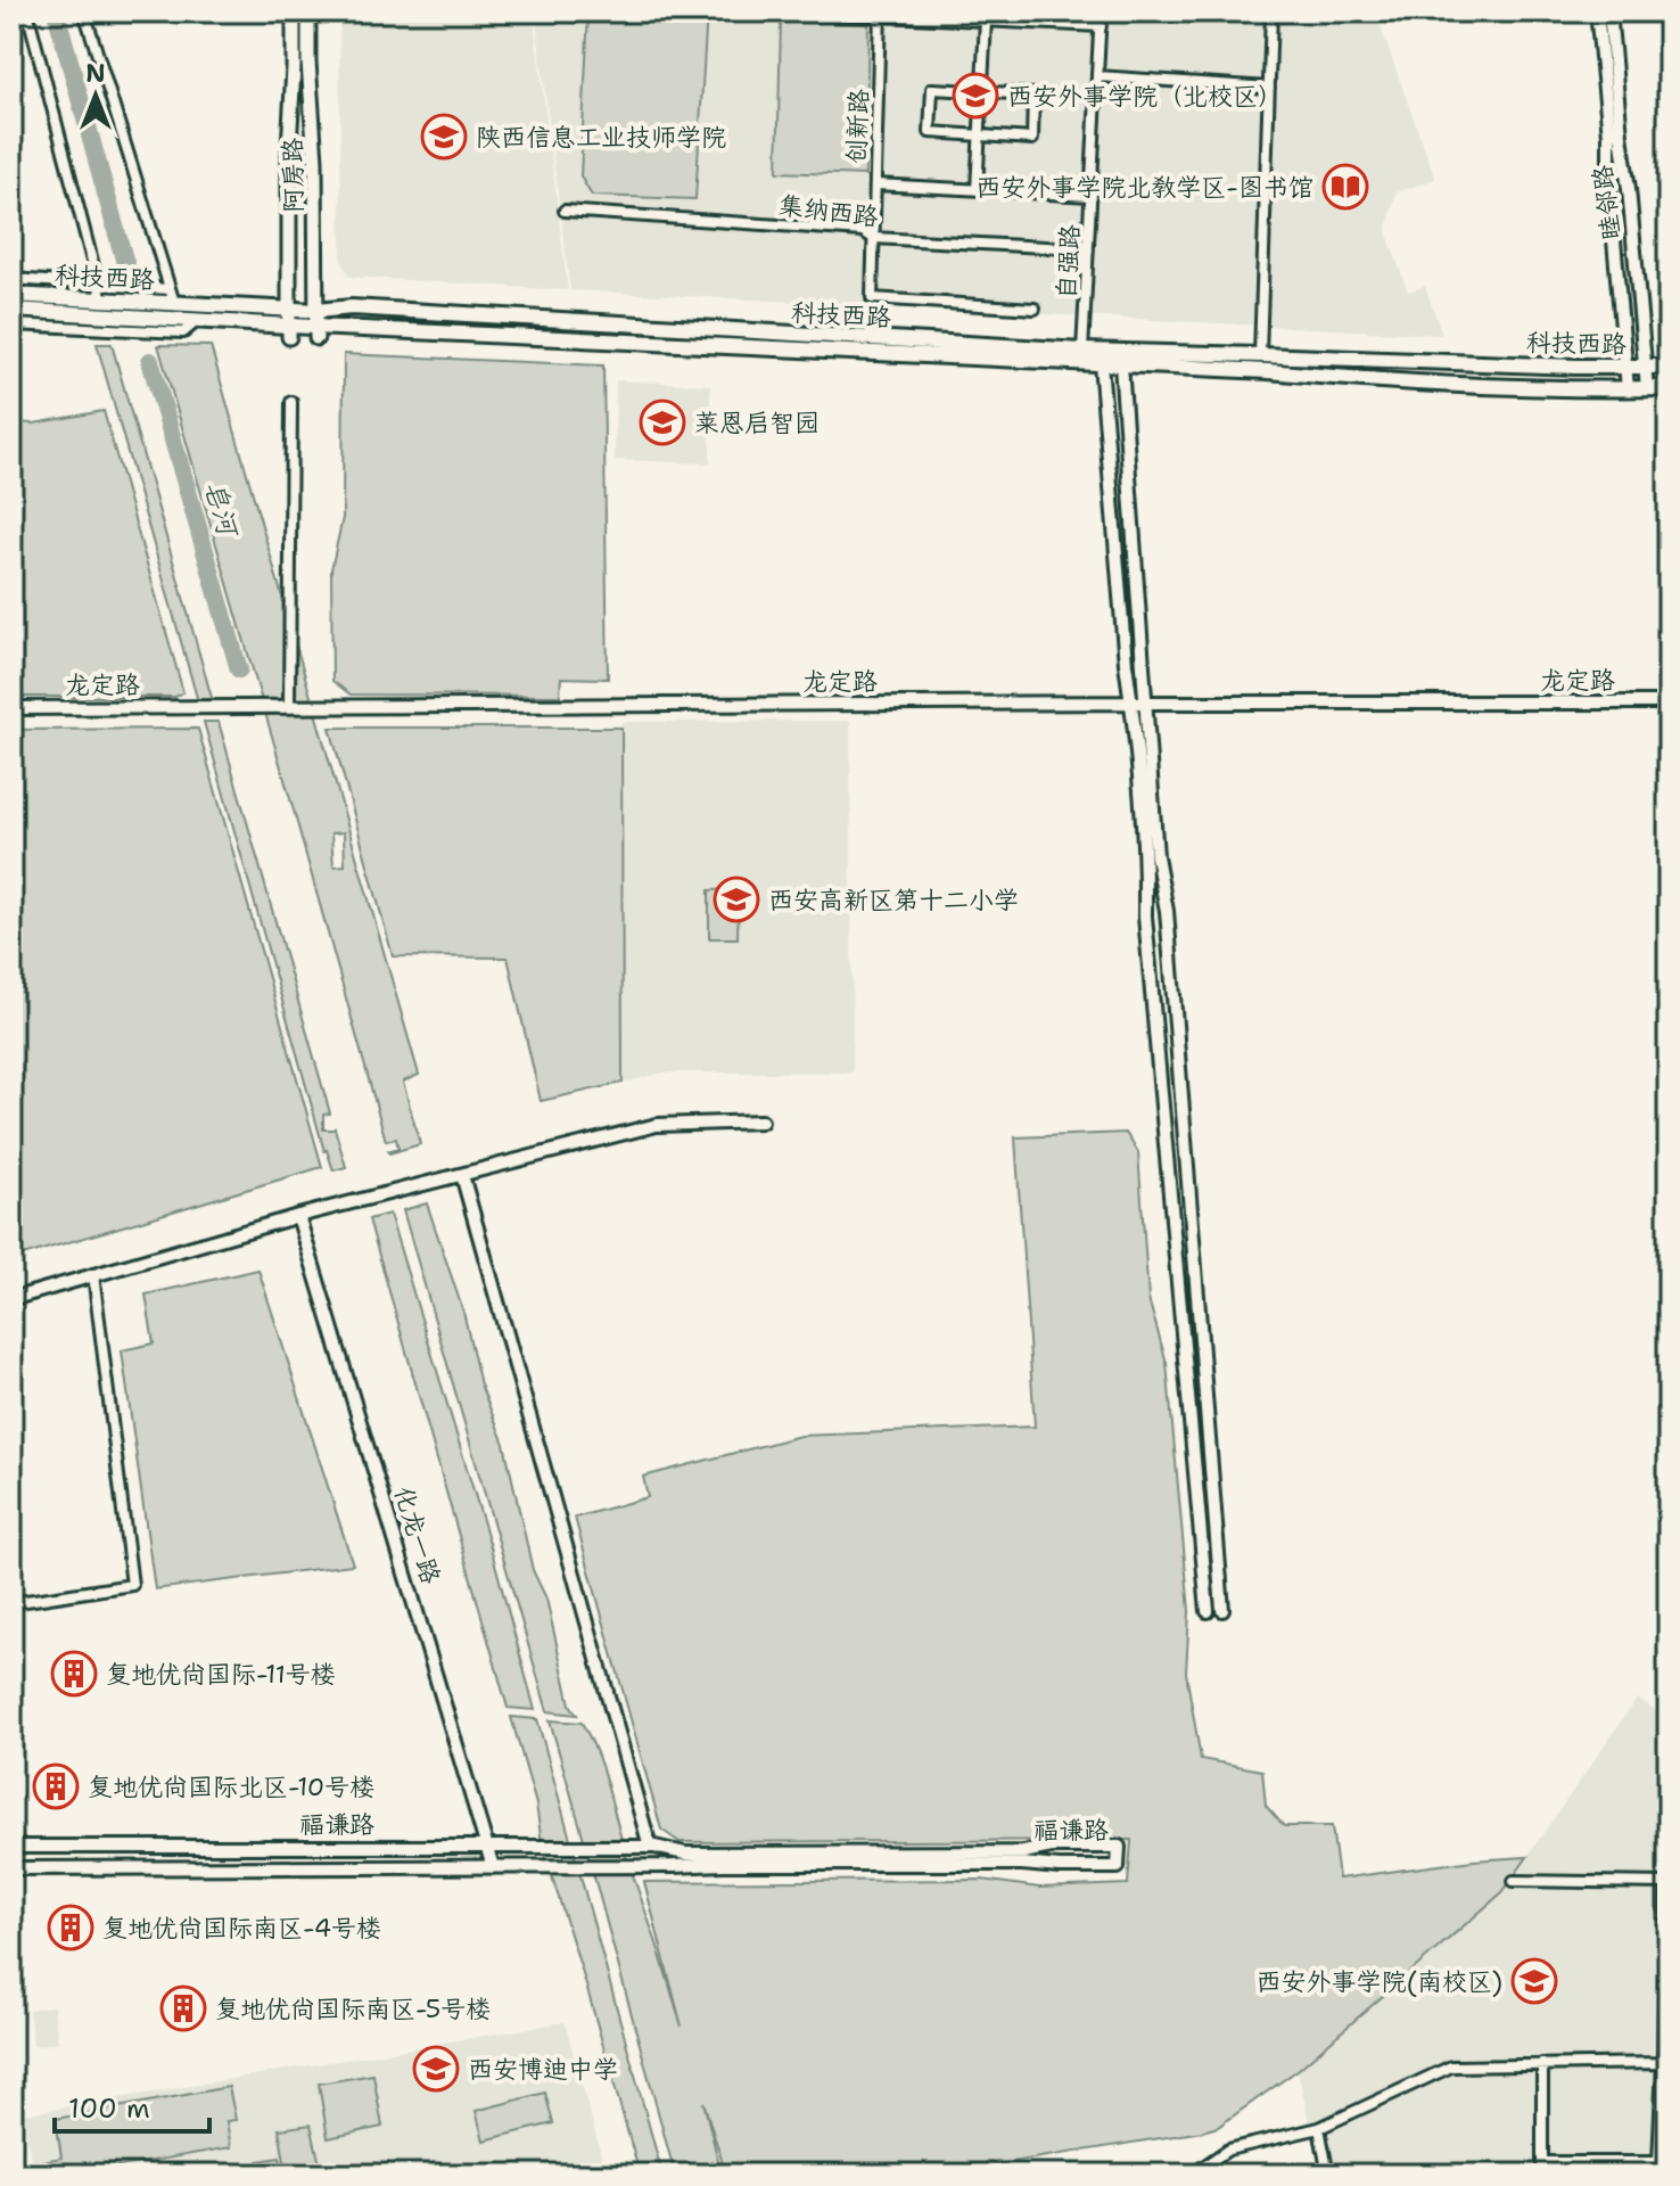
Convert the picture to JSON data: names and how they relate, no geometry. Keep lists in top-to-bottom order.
{
  "streets": {
    "main road": ["阿房路", "科技西路"],
    "street": [
      "创新路",
      "睦邻路",
      "集纳西路",
      "自强路",
      "龙定路",
      "化龙一路",
      "福谦路"
    ]
  },
  "crossings": [
    ["创新路", "集纳西路"],
    ["阿房路", "科技西路"],
    ["睦邻路", "科技西路"],
    ["集纳西路", "自强路"],
    ["自强路", "科技西路"],
    ["化龙一路", "福谦路"]
  ],
  "water": ["皂河"],
  "places": {
    "school or university": [
      "西安外事学院（北校区）",
      "陕西信息工业技师学院",
      "莱恩启智园",
      "西安高新区第十二小学",
      "西安外事学院(南校区)",
      "西安博迪中学"
    ],
    "library": ["西安外事学院北教学区-图书馆"],
    "building": [
      "复地优尚国际-11号楼",
      "复地优尚国际北区-10号楼",
      "复地优尚国际南区-4号楼",
      "复地优尚国际南区-5号楼"
    ]
  },
  "scale_bar": "100 m",
  "north": "top"
}
